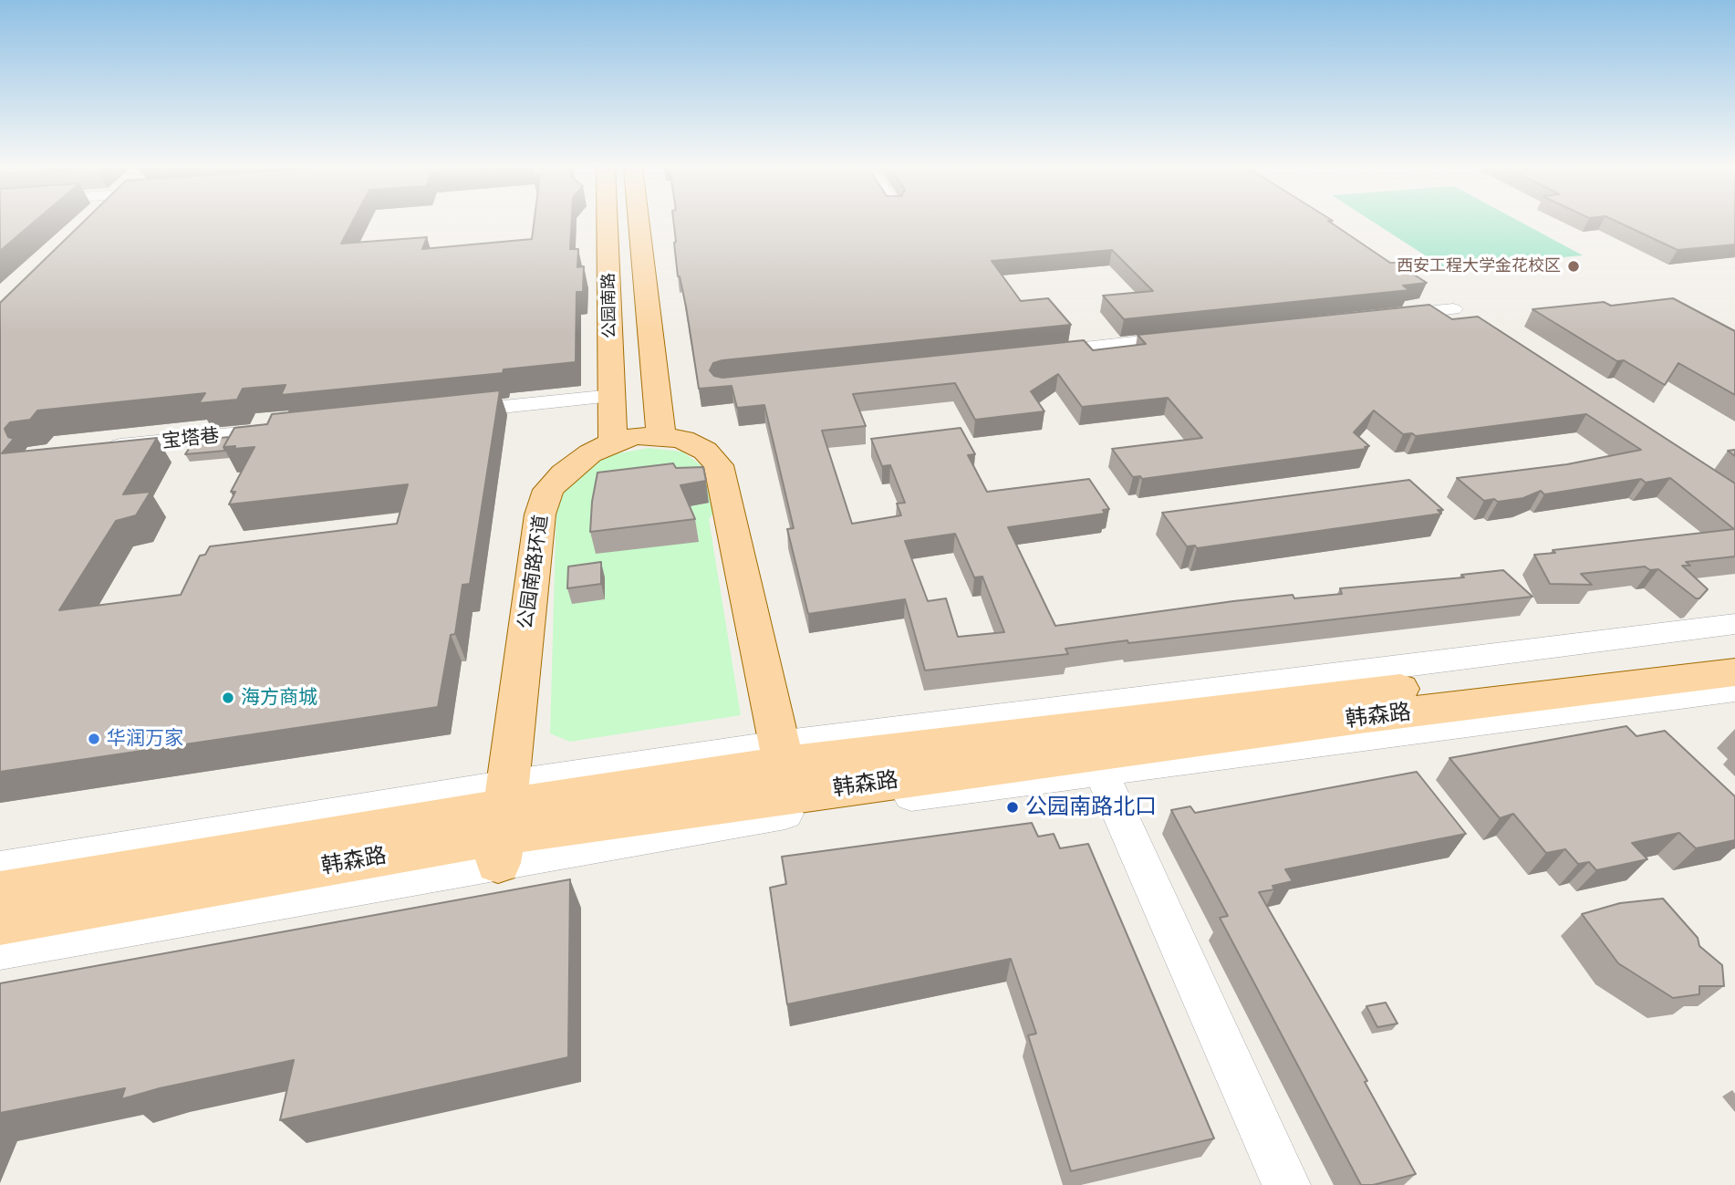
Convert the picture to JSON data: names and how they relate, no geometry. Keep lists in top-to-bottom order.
{
  "streets": {
    "main road": ["公园南路", "公园南路环道", "韩森路"],
    "street": ["宝塔巷"]
  },
  "crossings": [
    ["公园南路", "公园南路环道"],
    ["公园南路环道", "韩森路"]
  ],
  "places": [
    "西安工程大学金花校区",
    "海方商城",
    "华润万家",
    "公园南路北口"
  ]
}
